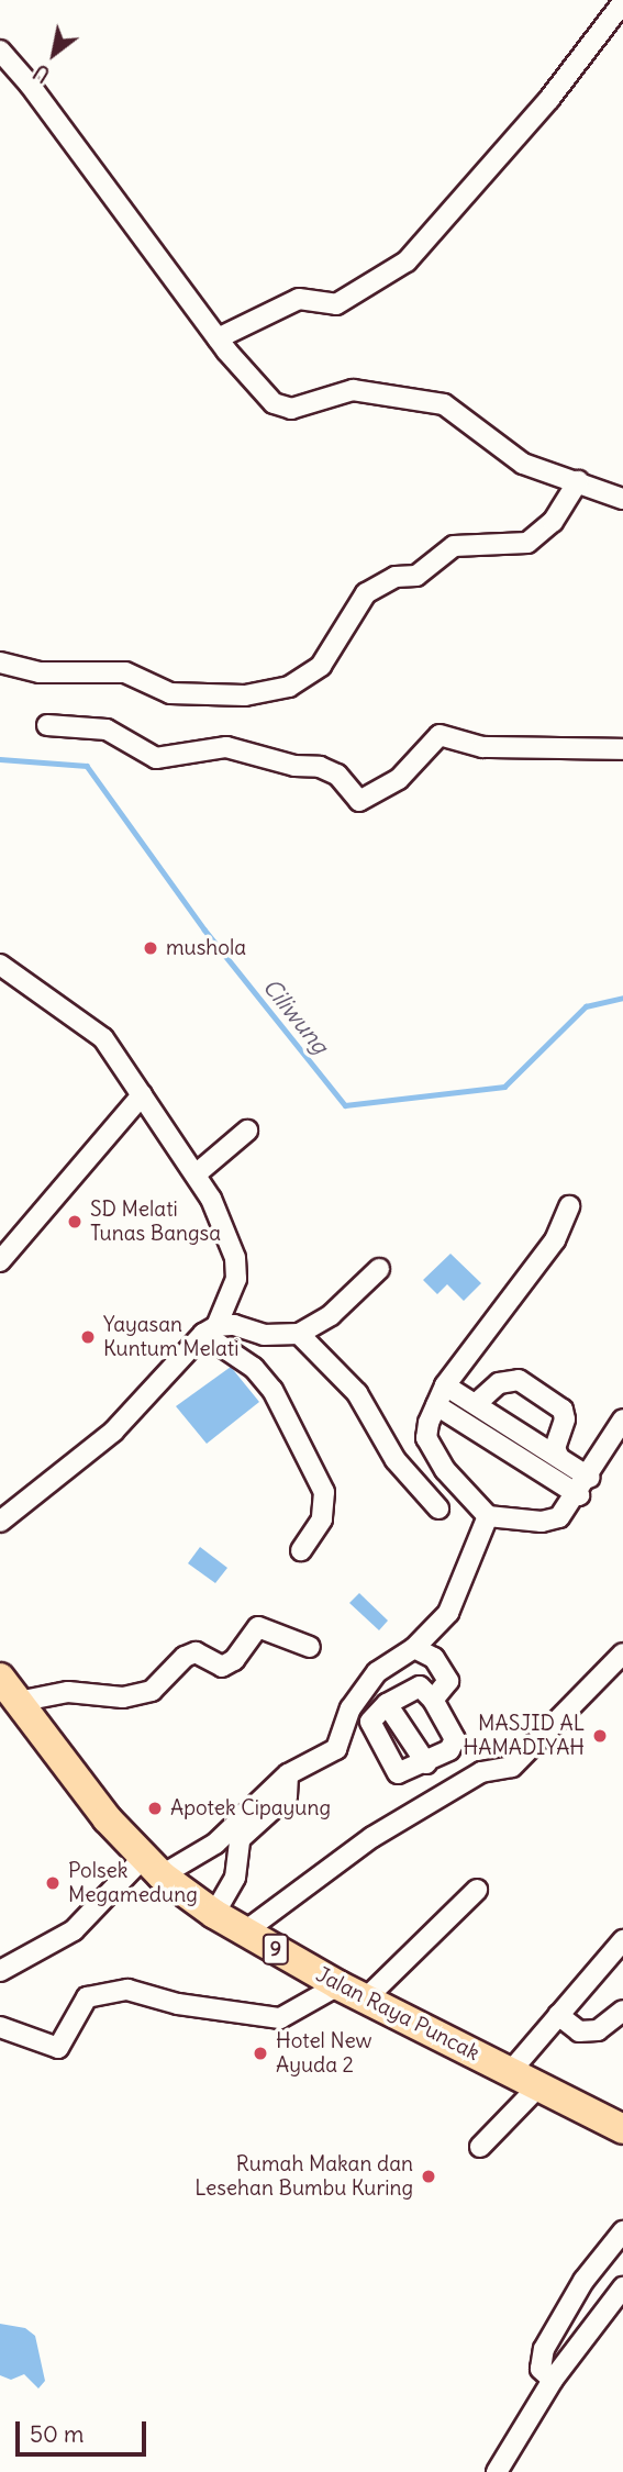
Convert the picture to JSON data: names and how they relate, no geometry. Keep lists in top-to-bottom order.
{
  "streets": {
    "highway": ["9", "Jalan Raya Puncak"]
  },
  "water": ["Ciliwung"],
  "places": [
    "mushola",
    "SD Melati Tunas Bangsa",
    "Yayasan Kuntum Melati",
    "MASJID AL HAMADIYAH",
    "Apotek Cipayung",
    "Polsek Megamedung",
    "Hotel New Ayuda 2",
    "Rumah Makan dan Lesehan Bumbu Kuring"
  ],
  "scale_bar": "50 m",
  "north": "bottom left"
}
